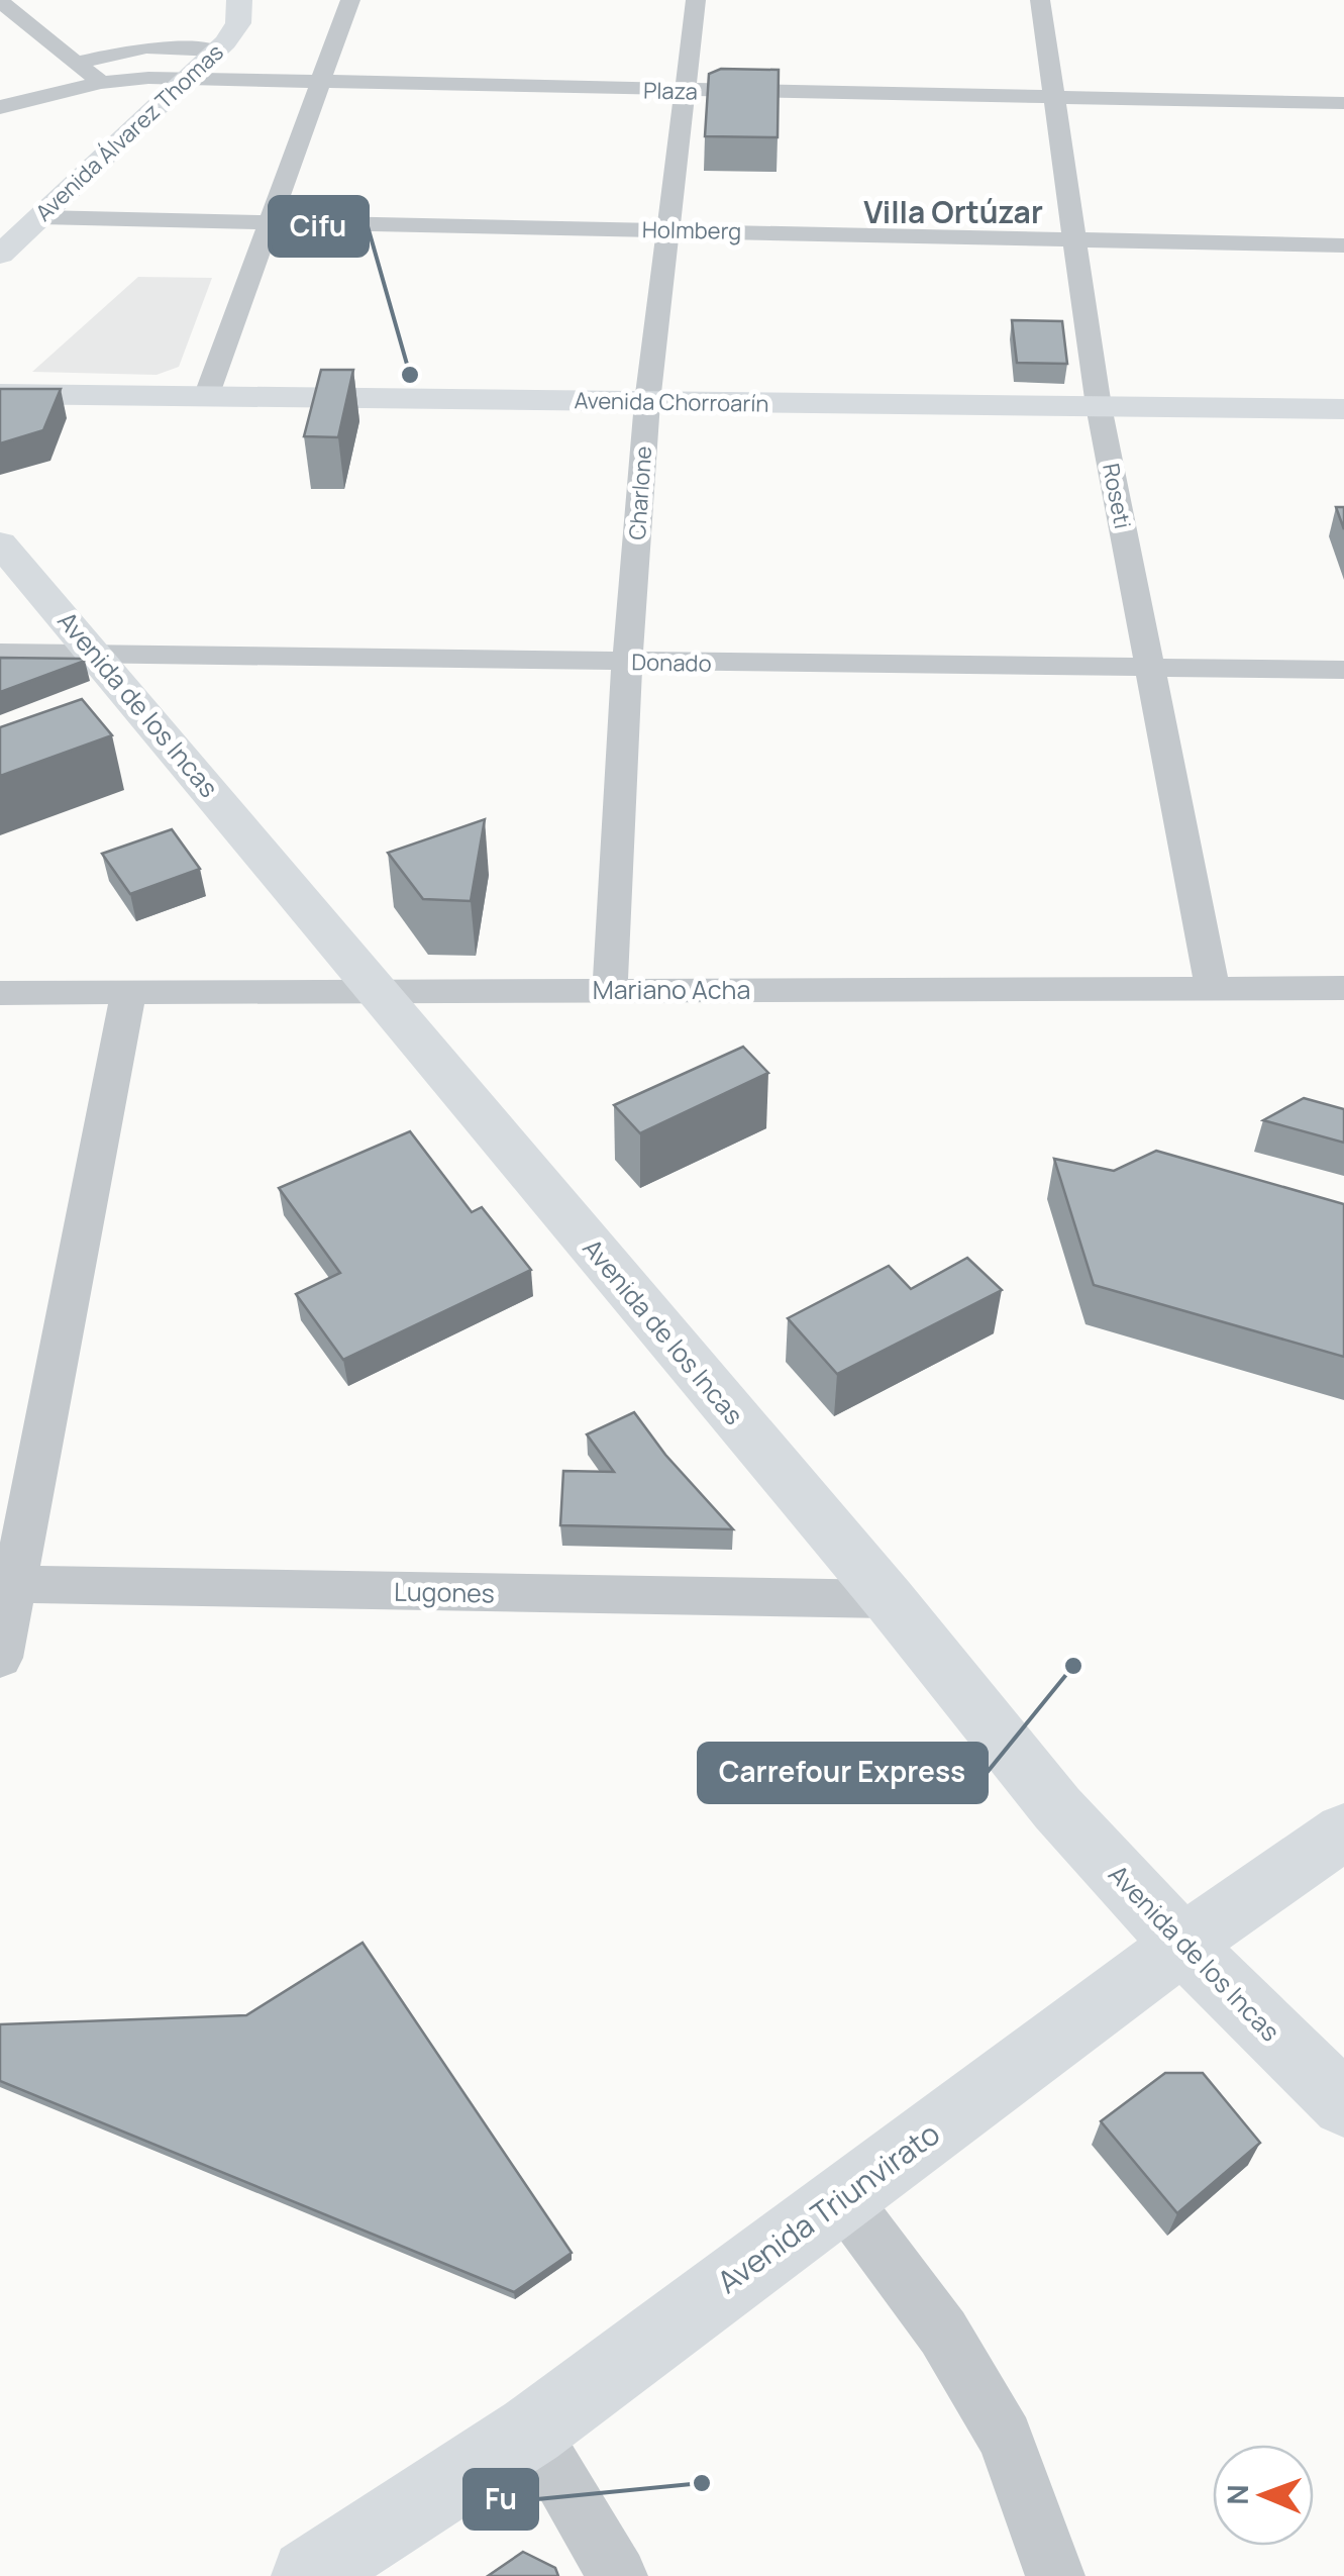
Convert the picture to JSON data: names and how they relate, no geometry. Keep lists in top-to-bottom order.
{
  "streets": {
    "main road": [
      "Avenida Álvarez Thomas",
      "Avenida Chorroarín",
      "Avenida de los Incas",
      "Avenida Triunvirato"
    ],
    "street": [
      "Plaza",
      "Holmberg",
      "Charlone",
      "Roseti",
      "Donado",
      "Mariano Acha",
      "Lugones"
    ]
  },
  "crossings": [
    ["Plaza", "Avenida Álvarez Thomas"],
    ["Plaza", "Charlone"],
    ["Plaza", "Roseti"],
    ["Avenida Álvarez Thomas", "Holmberg"],
    ["Holmberg", "Charlone"],
    ["Holmberg", "Roseti"],
    ["Avenida Chorroarín", "Charlone"],
    ["Avenida Chorroarín", "Roseti"],
    ["Charlone", "Donado"],
    ["Charlone", "Mariano Acha"],
    ["Roseti", "Donado"],
    ["Roseti", "Mariano Acha"],
    ["Donado", "Avenida de los Incas"],
    ["Avenida de los Incas", "Mariano Acha"],
    ["Avenida de los Incas", "Lugones"],
    ["Avenida de los Incas", "Avenida Triunvirato"]
  ],
  "districts": ["Villa Ortúzar"],
  "places": ["Cifu", "Carrefour Express", "Fu"],
  "north": "left"
}
